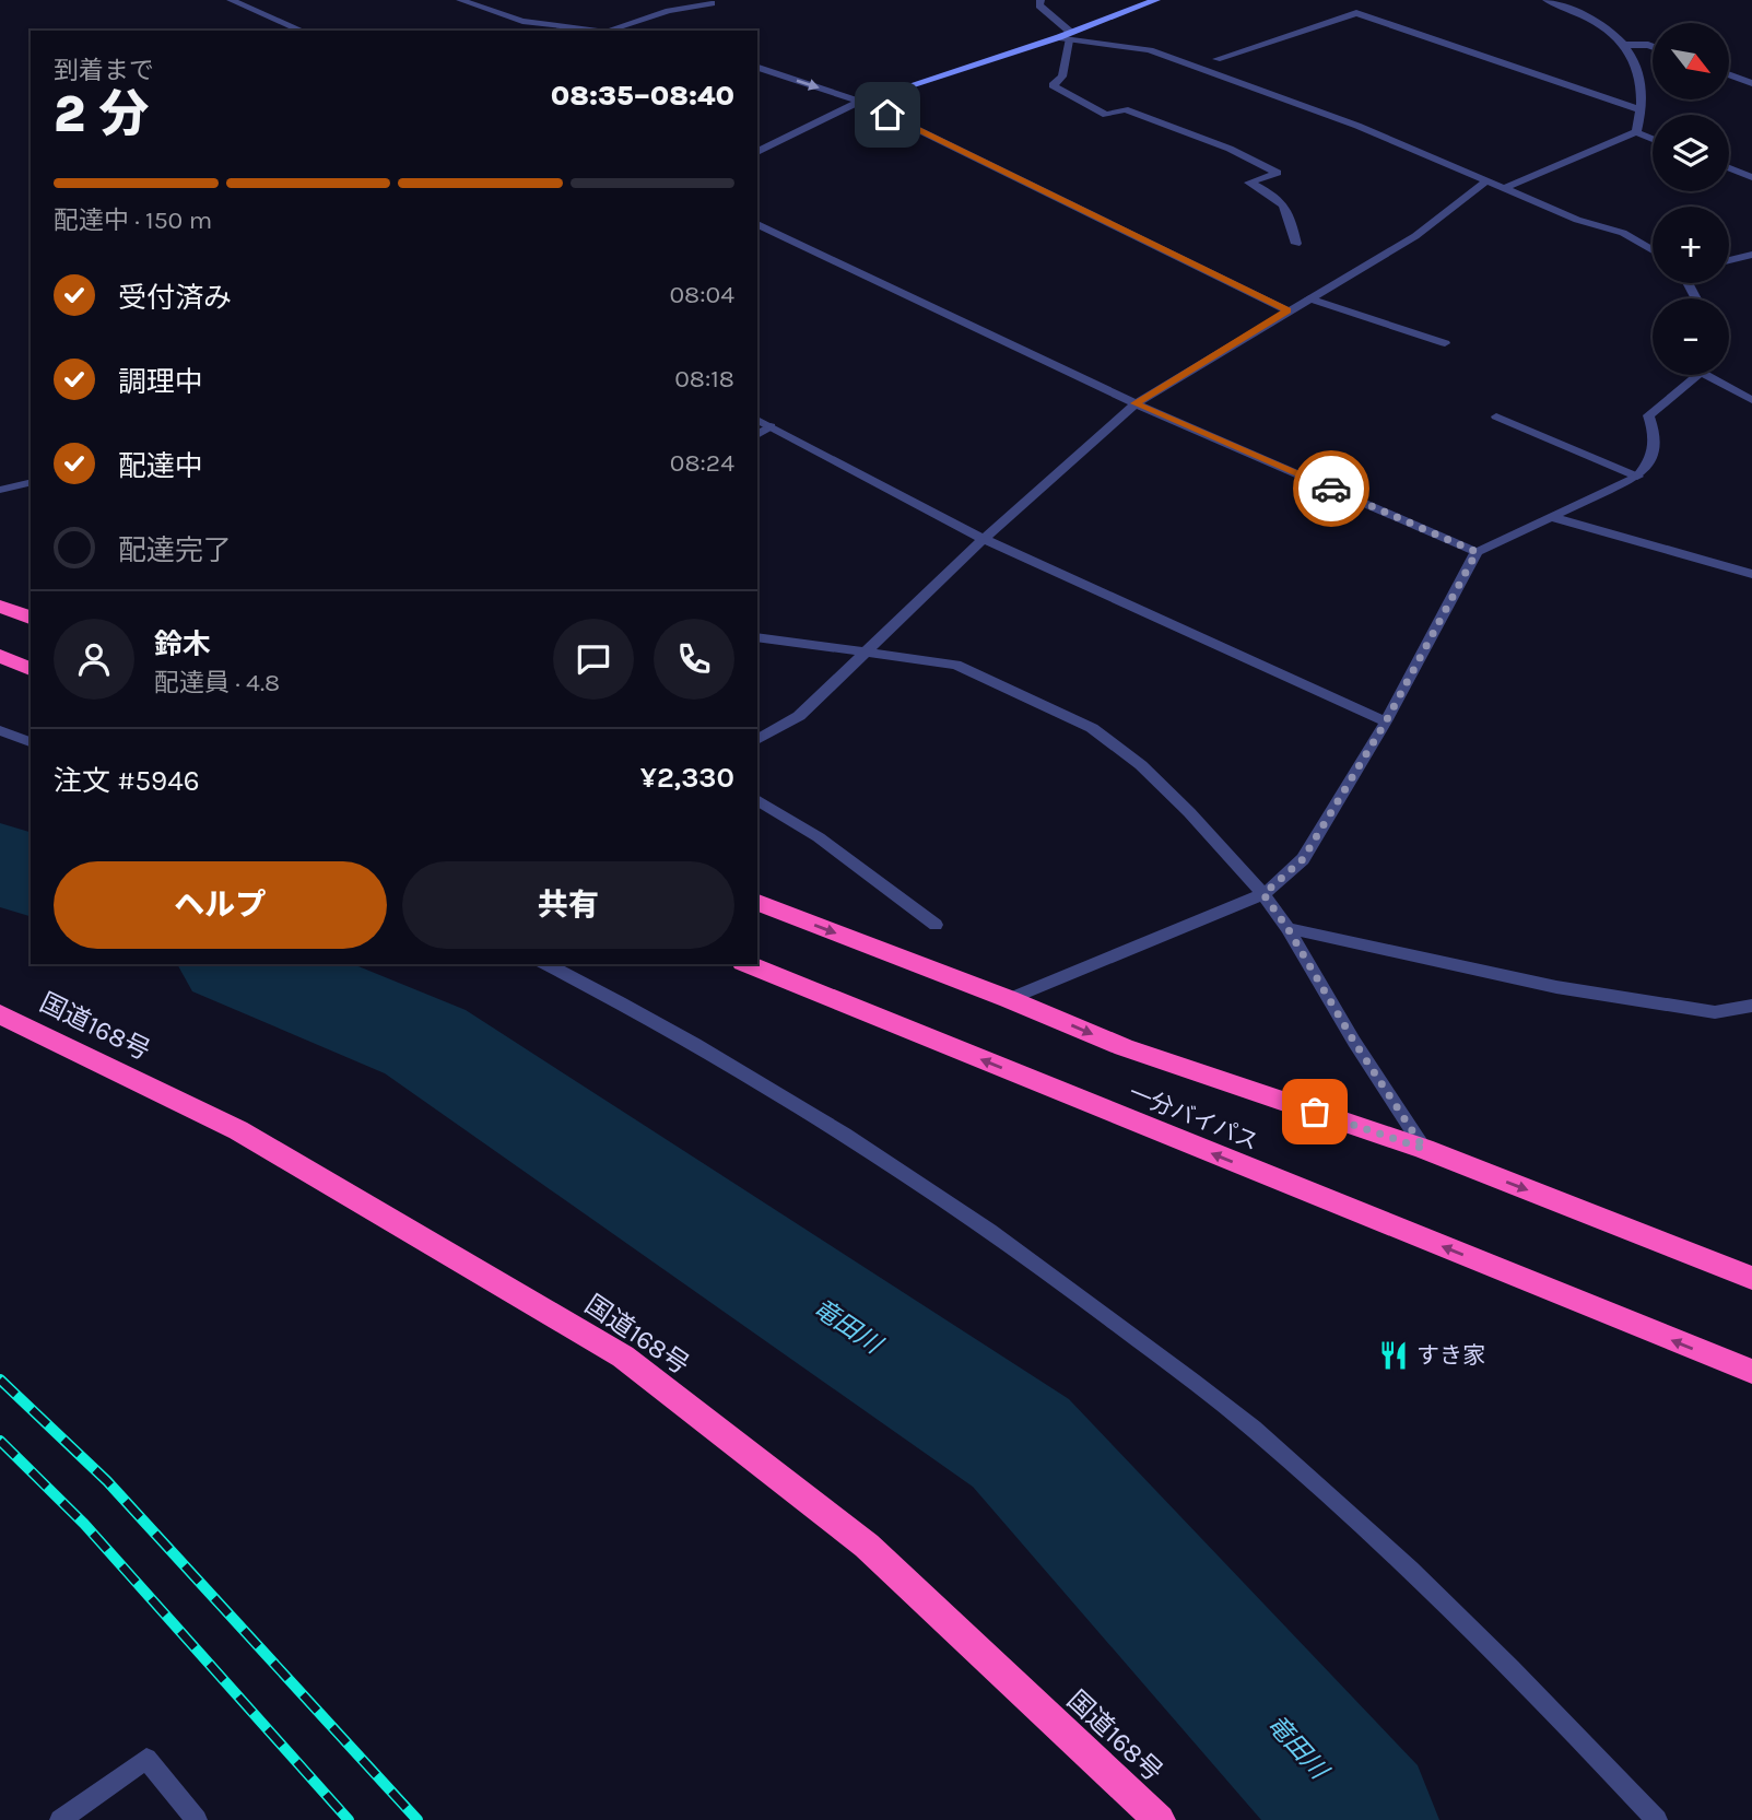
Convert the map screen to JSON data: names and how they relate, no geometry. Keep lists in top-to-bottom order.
{
  "streets": {
    "highway": ["国道168号", "一分バイパス"]
  },
  "water": ["竜田川"],
  "places": {
    "restaurant": ["すき家"]
  },
  "north": "bottom right",
  "page": {
    "map_buttons": ["+", "−"],
    "heading": ["2 分", "到着まで", "08:35–08:40"],
    "panel": [
      "鈴木",
      "配達員 · 4.8",
      "注文 #5946",
      "¥2,330"
    ],
    "bar": "配達中 · 150 m",
    "list": [
      ["受付済み", "08:04"],
      ["調理中", "08:18"],
      ["配達中", "08:24"],
      "配達完了"
    ],
    "buttons": ["ヘルプ", "共有"]
  }
}
